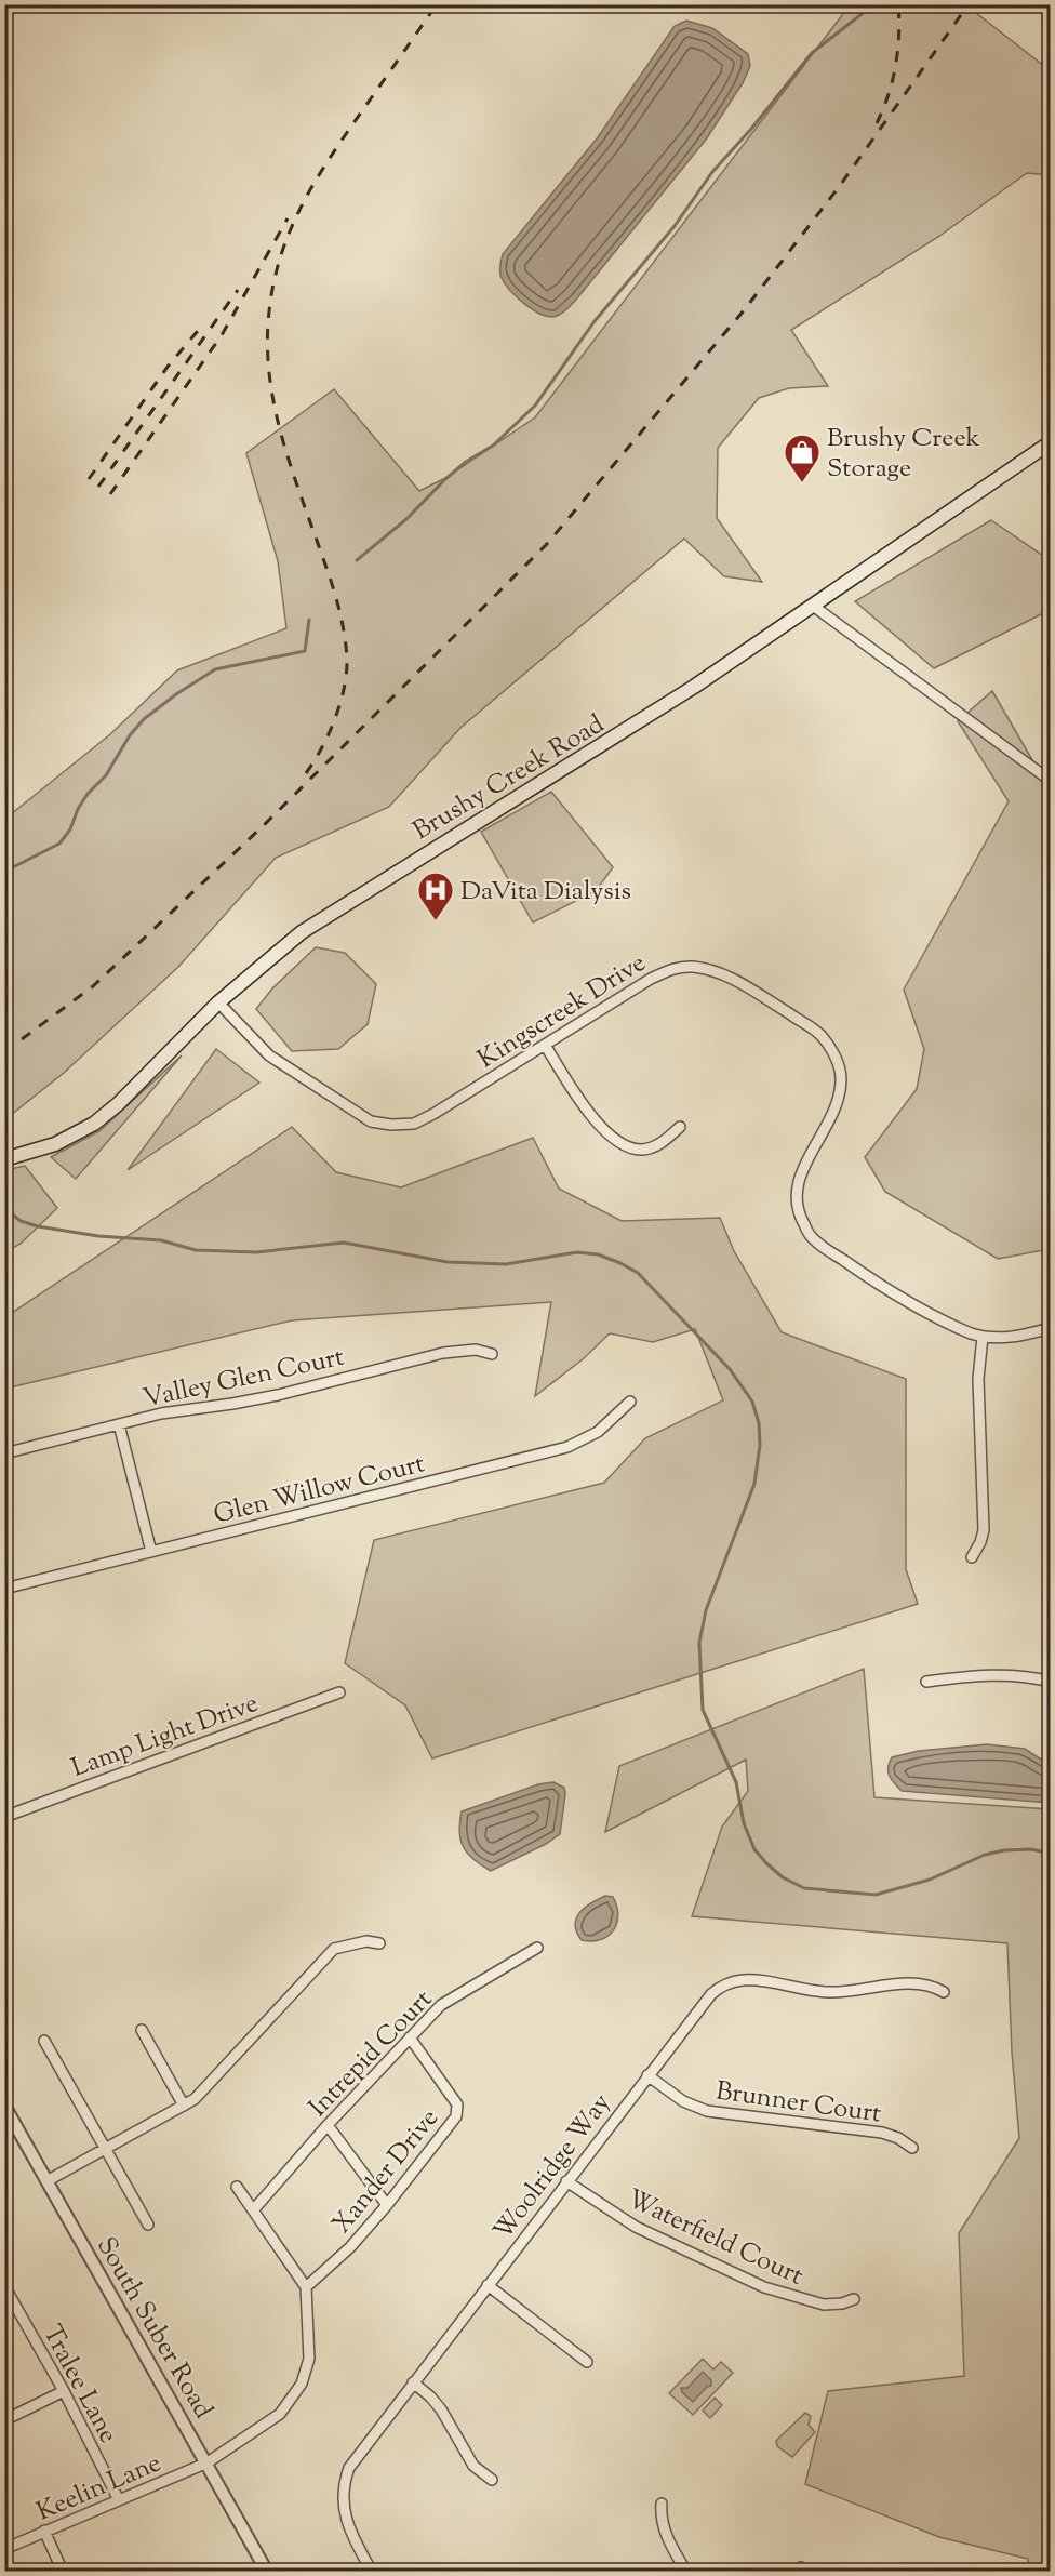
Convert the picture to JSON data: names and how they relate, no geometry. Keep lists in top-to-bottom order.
{
  "streets": {
    "main road": ["Brushy Creek Road"],
    "street": [
      "Kingscreek Drive",
      "Valley Glen Court",
      "Glen Willow Court",
      "Lamp Light Drive",
      "Intrepid Court",
      "Brunner Court",
      "Woolridge Way",
      "Xander Drive",
      "Waterfield Court",
      "South Suber Road",
      "Tralee Lane",
      "Keelin Lane"
    ]
  },
  "crossings": [
    ["Brushy Creek Road", "Kingscreek Drive"],
    ["Intrepid Court", "Xander Drive"],
    ["Brunner Court", "Woolridge Way"],
    ["Woolridge Way", "Waterfield Court"],
    ["Xander Drive", "Keelin Lane"],
    ["South Suber Road", "Keelin Lane"],
    ["Tralee Lane", "Keelin Lane"]
  ],
  "places": {
    "shop": ["Brushy Creek Storage"],
    "hospital": ["DaVita Dialysis"]
  }
}
